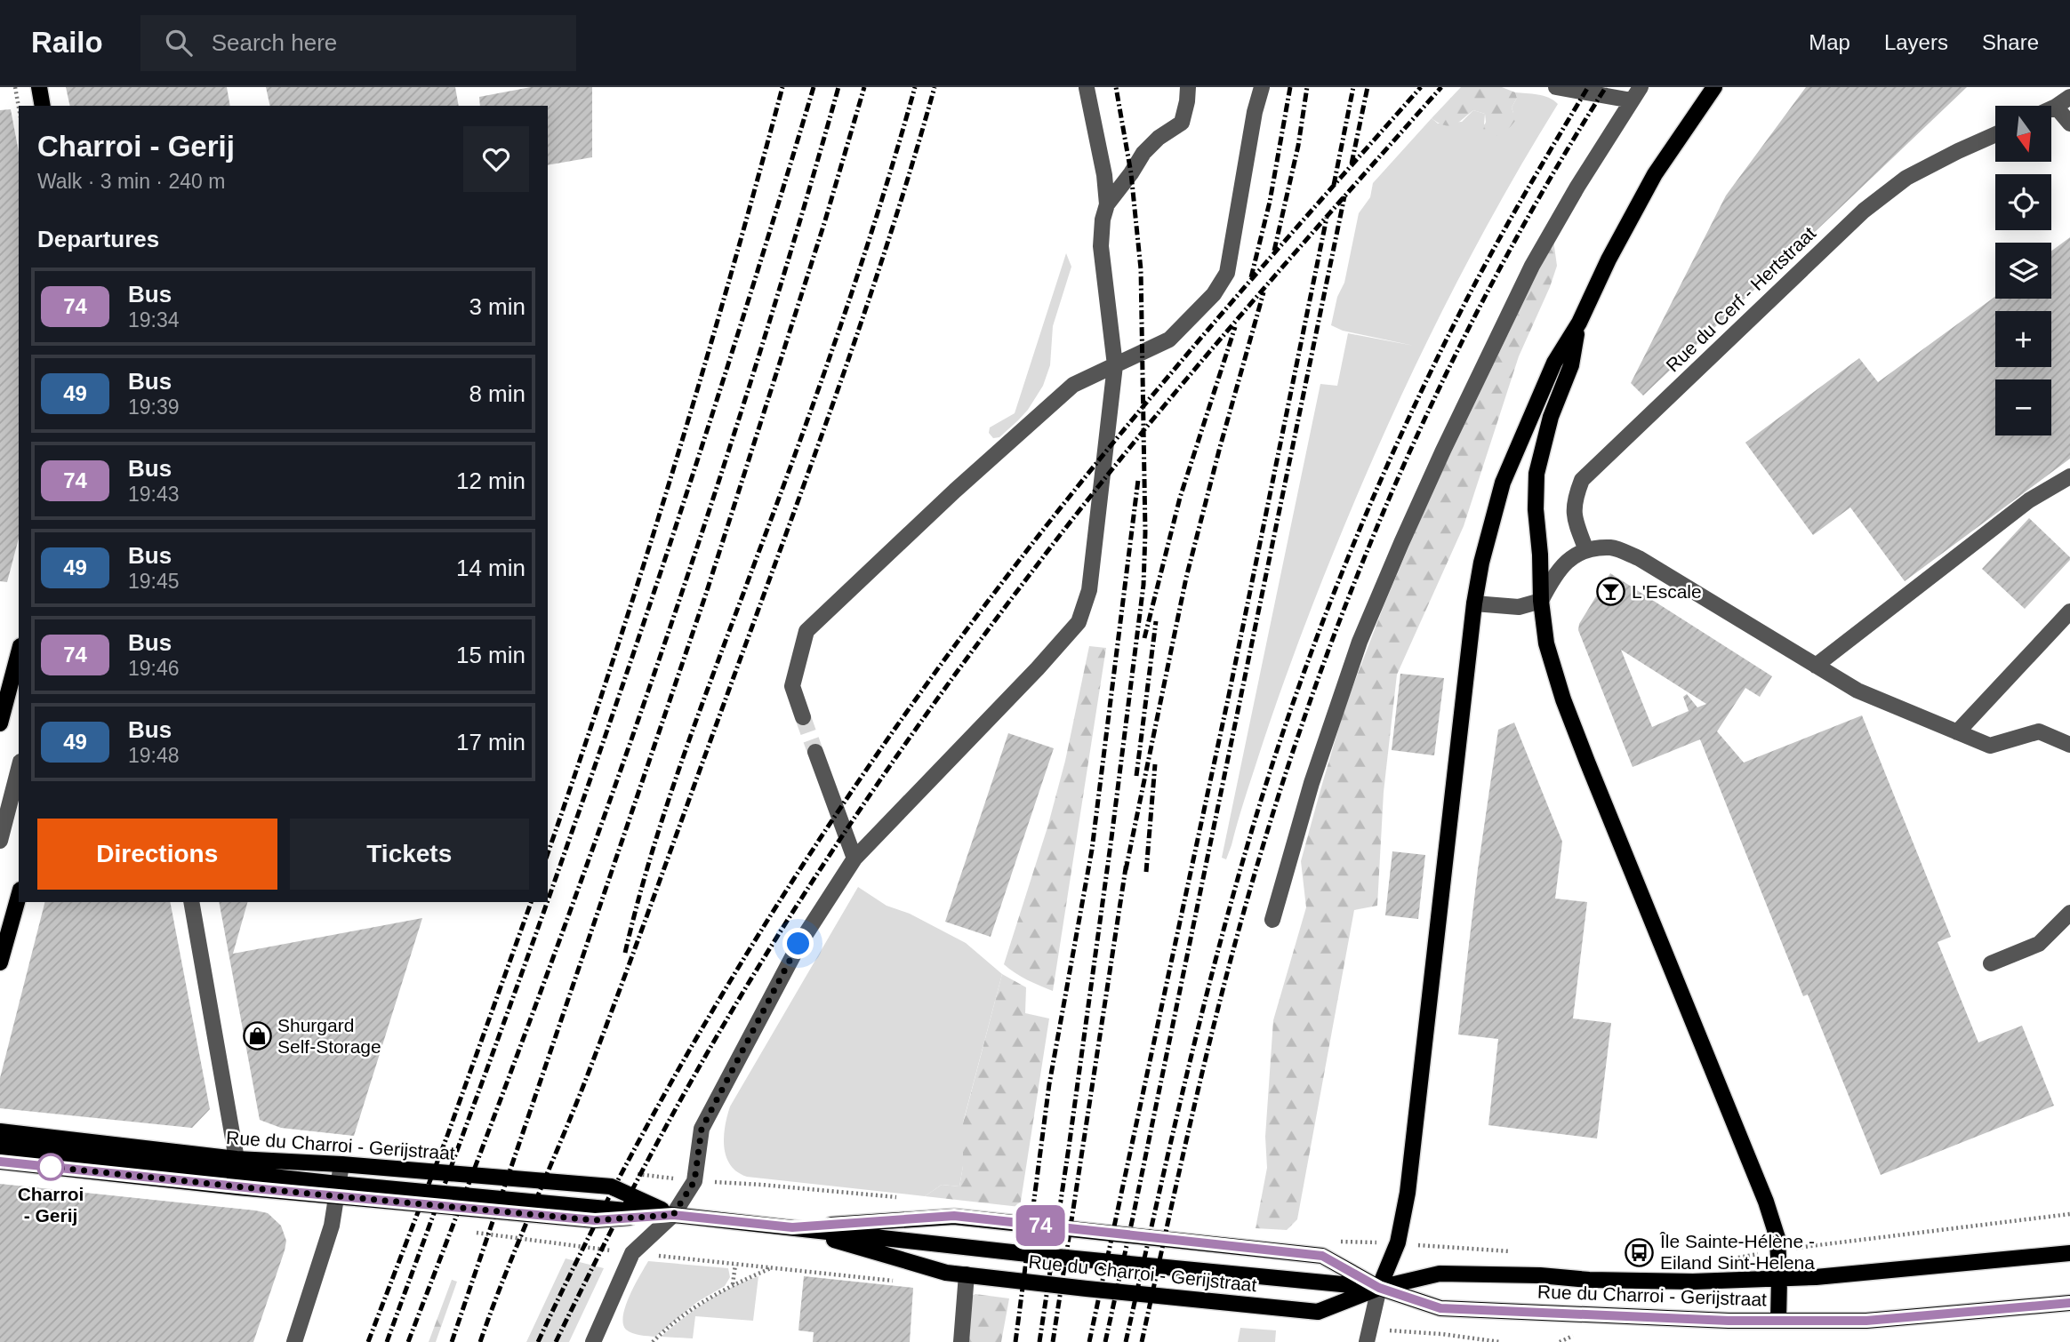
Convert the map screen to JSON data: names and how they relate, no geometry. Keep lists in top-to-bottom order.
{
  "streets": {
    "main road": ["Rue du Charroi - Gerijstraat"],
    "street": ["Rue du Cerf - Hertstraat"]
  },
  "places": {
    "bar": ["L'Escale"],
    "shop": ["Shurgard Self-Storage"],
    "other": ["Charroi - Gerij"],
    "bus stop": ["Île Sainte-Hélène - Eiland Sint-Helena"]
  },
  "lines": ["bus line 74"],
  "north": "bottom",
  "page": {
    "header": "Railo",
    "search": "Search here",
    "nav": ["Map", "Layers", "Share"],
    "on_map": "74",
    "map_buttons": ["+", "−"],
    "heading": [
      ["Charroi - Gerij", "Walk · 3 min · 240 m"],
      "Departures"
    ],
    "list": [
      {
        "mark": "74",
        "name": "Bus",
        "note": "19:34",
        "value": "3 min"
      },
      {
        "mark": "49",
        "name": "Bus",
        "note": "19:39",
        "value": "8 min"
      },
      {
        "mark": "74",
        "name": "Bus",
        "note": "19:43",
        "value": "12 min"
      },
      {
        "mark": "49",
        "name": "Bus",
        "note": "19:45",
        "value": "14 min"
      },
      {
        "mark": "74",
        "name": "Bus",
        "note": "19:46",
        "value": "15 min"
      },
      {
        "mark": "49",
        "name": "Bus",
        "note": "19:48",
        "value": "17 min"
      }
    ],
    "buttons": ["Directions", "Tickets"]
  }
}
